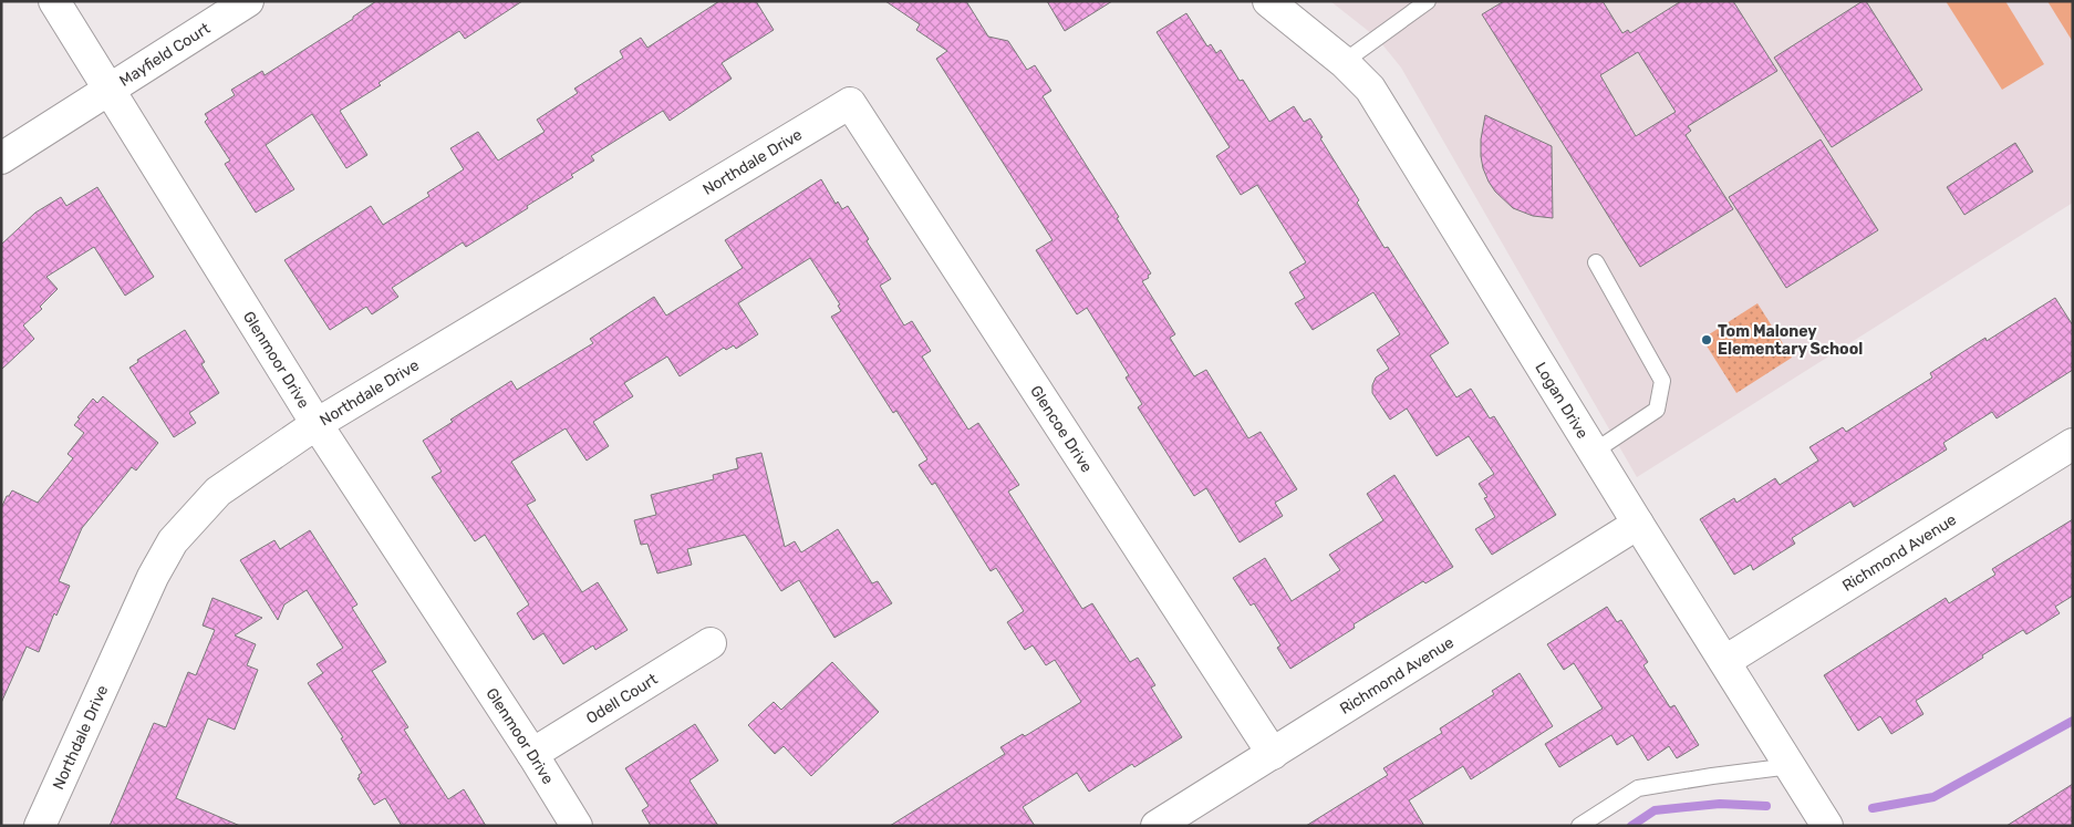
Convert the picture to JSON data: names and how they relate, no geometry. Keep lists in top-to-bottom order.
{
  "streets": {
    "street": [
      "Mayfield Court",
      "Northdale Drive",
      "Glenmoor Drive",
      "Logan Drive",
      "Glencoe Drive",
      "Richmond Avenue",
      "Odell Court"
    ]
  },
  "crossings": [
    ["Mayfield Court", "Glenmoor Drive"],
    ["Northdale Drive", "Glenmoor Drive"],
    ["Northdale Drive", "Glencoe Drive"],
    ["Glenmoor Drive", "Odell Court"],
    ["Logan Drive", "Richmond Avenue"],
    ["Glencoe Drive", "Richmond Avenue"]
  ],
  "places": ["Tom Maloney Elementary School"]
}
